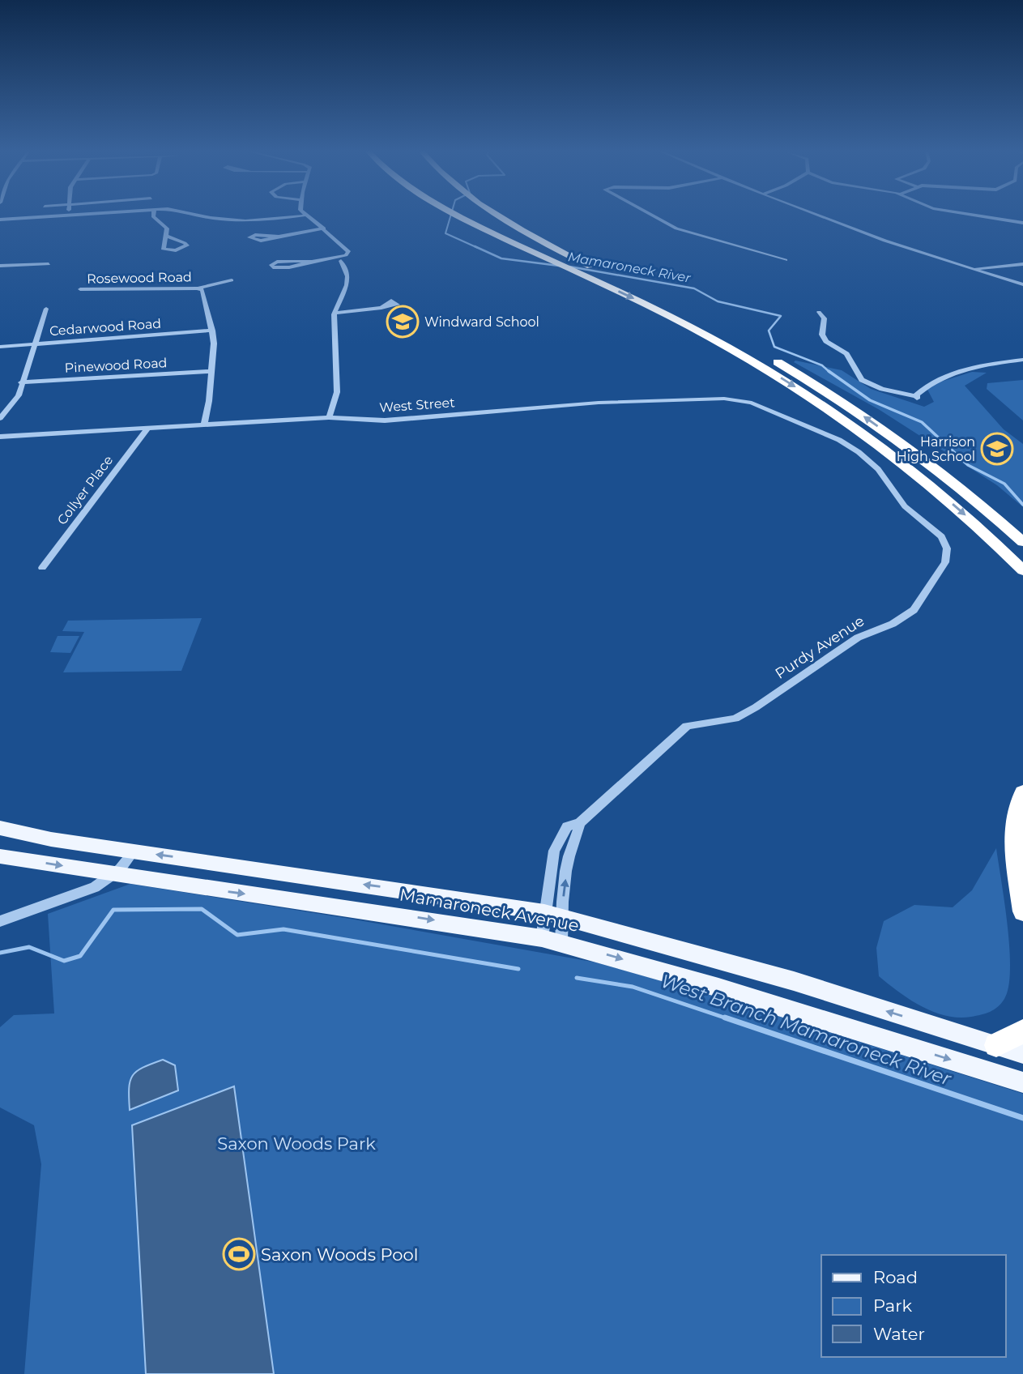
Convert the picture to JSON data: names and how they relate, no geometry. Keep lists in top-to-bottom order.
{
  "streets": {
    "main road": ["Mamaroneck Avenue"],
    "street": [
      "Rosewood Road",
      "Cedarwood Road",
      "Pinewood Road",
      "West Street",
      "Collyer Place",
      "Purdy Avenue"
    ]
  },
  "crossings": [
    ["West Street", "Collyer Place"],
    ["West Street", "Purdy Avenue"],
    ["Purdy Avenue", "Mamaroneck Avenue"]
  ],
  "water": ["Mamaroneck River", "West Branch Mamaroneck River"],
  "parks": ["Saxon Woods Park"],
  "places": {
    "school or university": ["Windward School", "Harrison High School"],
    "sports": ["Saxon Woods Pool"]
  },
  "legend": ["Road", "Park", "Water"]
}
